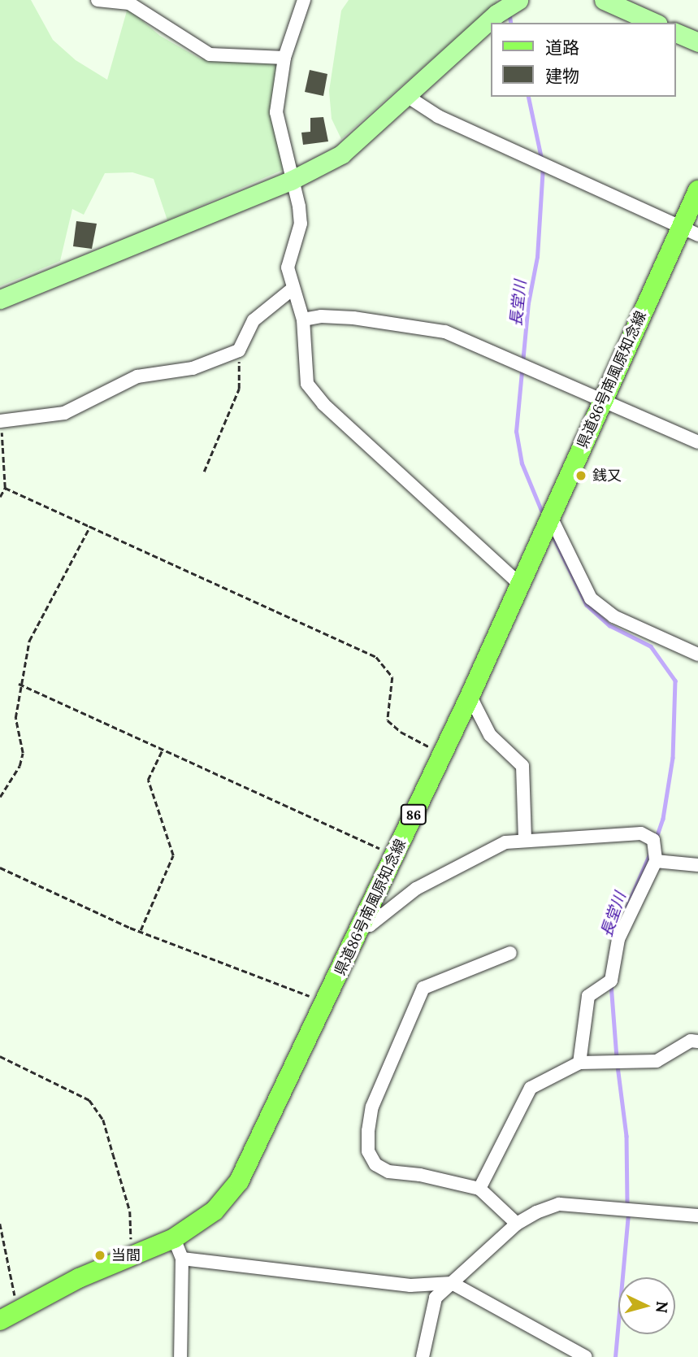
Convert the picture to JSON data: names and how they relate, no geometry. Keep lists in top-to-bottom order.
{
  "streets": {
    "main road": ["県道86号南風原知念線", "86"]
  },
  "water": ["長堂川"],
  "places": ["銭又", "当間"],
  "legend": ["道路", "建物"],
  "north": "right"
}
